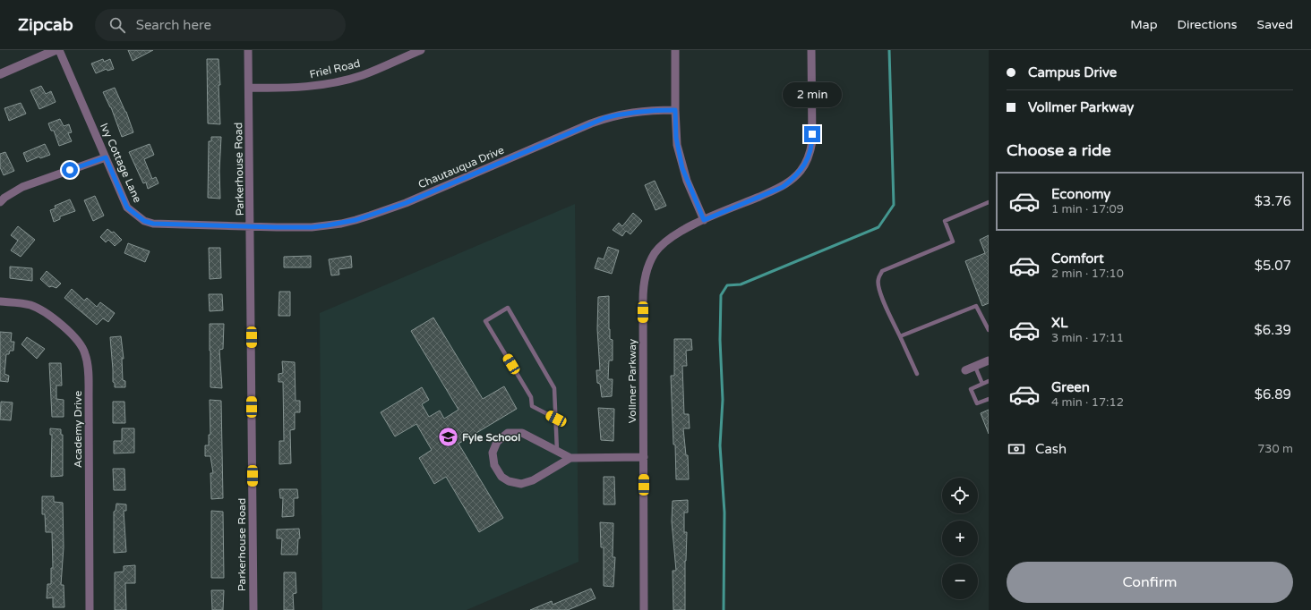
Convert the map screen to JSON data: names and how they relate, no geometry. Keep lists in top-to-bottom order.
{
  "streets": {
    "street": [
      "Friel Road",
      "Ivy Cottage Lane",
      "Chautauqua Drive",
      "Parkerhouse Road",
      "Vollmer Parkway",
      "Academy Drive"
    ]
  },
  "crossings": [
    ["Friel Road", "Parkerhouse Road"],
    ["Ivy Cottage Lane", "Chautauqua Drive"],
    ["Ivy Cottage Lane", "Parkerhouse Road"],
    ["Chautauqua Drive", "Parkerhouse Road"]
  ],
  "places": {
    "school or university": ["Fyle School"]
  },
  "page": {
    "header": "Zipcab",
    "search": "Search here",
    "nav": ["Map", "Directions", "Saved"],
    "banner": ["Campus Drive", "Vollmer Parkway"],
    "bubble": "2 min",
    "heading": "Choose a ride",
    "list": [
      {
        "name": "Economy",
        "note": "1 min · 17:09",
        "value": "$3.76"
      },
      {
        "name": "Comfort",
        "note": "2 min · 17:10",
        "value": "$5.07"
      },
      {
        "name": "XL",
        "note": "3 min · 17:11",
        "value": "$6.39"
      },
      {
        "name": "Green",
        "note": "4 min · 17:12",
        "value": "$6.89"
      }
    ],
    "pay": ["Cash", "730 m"],
    "map_buttons": ["+", "−"],
    "buttons": "Confirm"
  }
}
